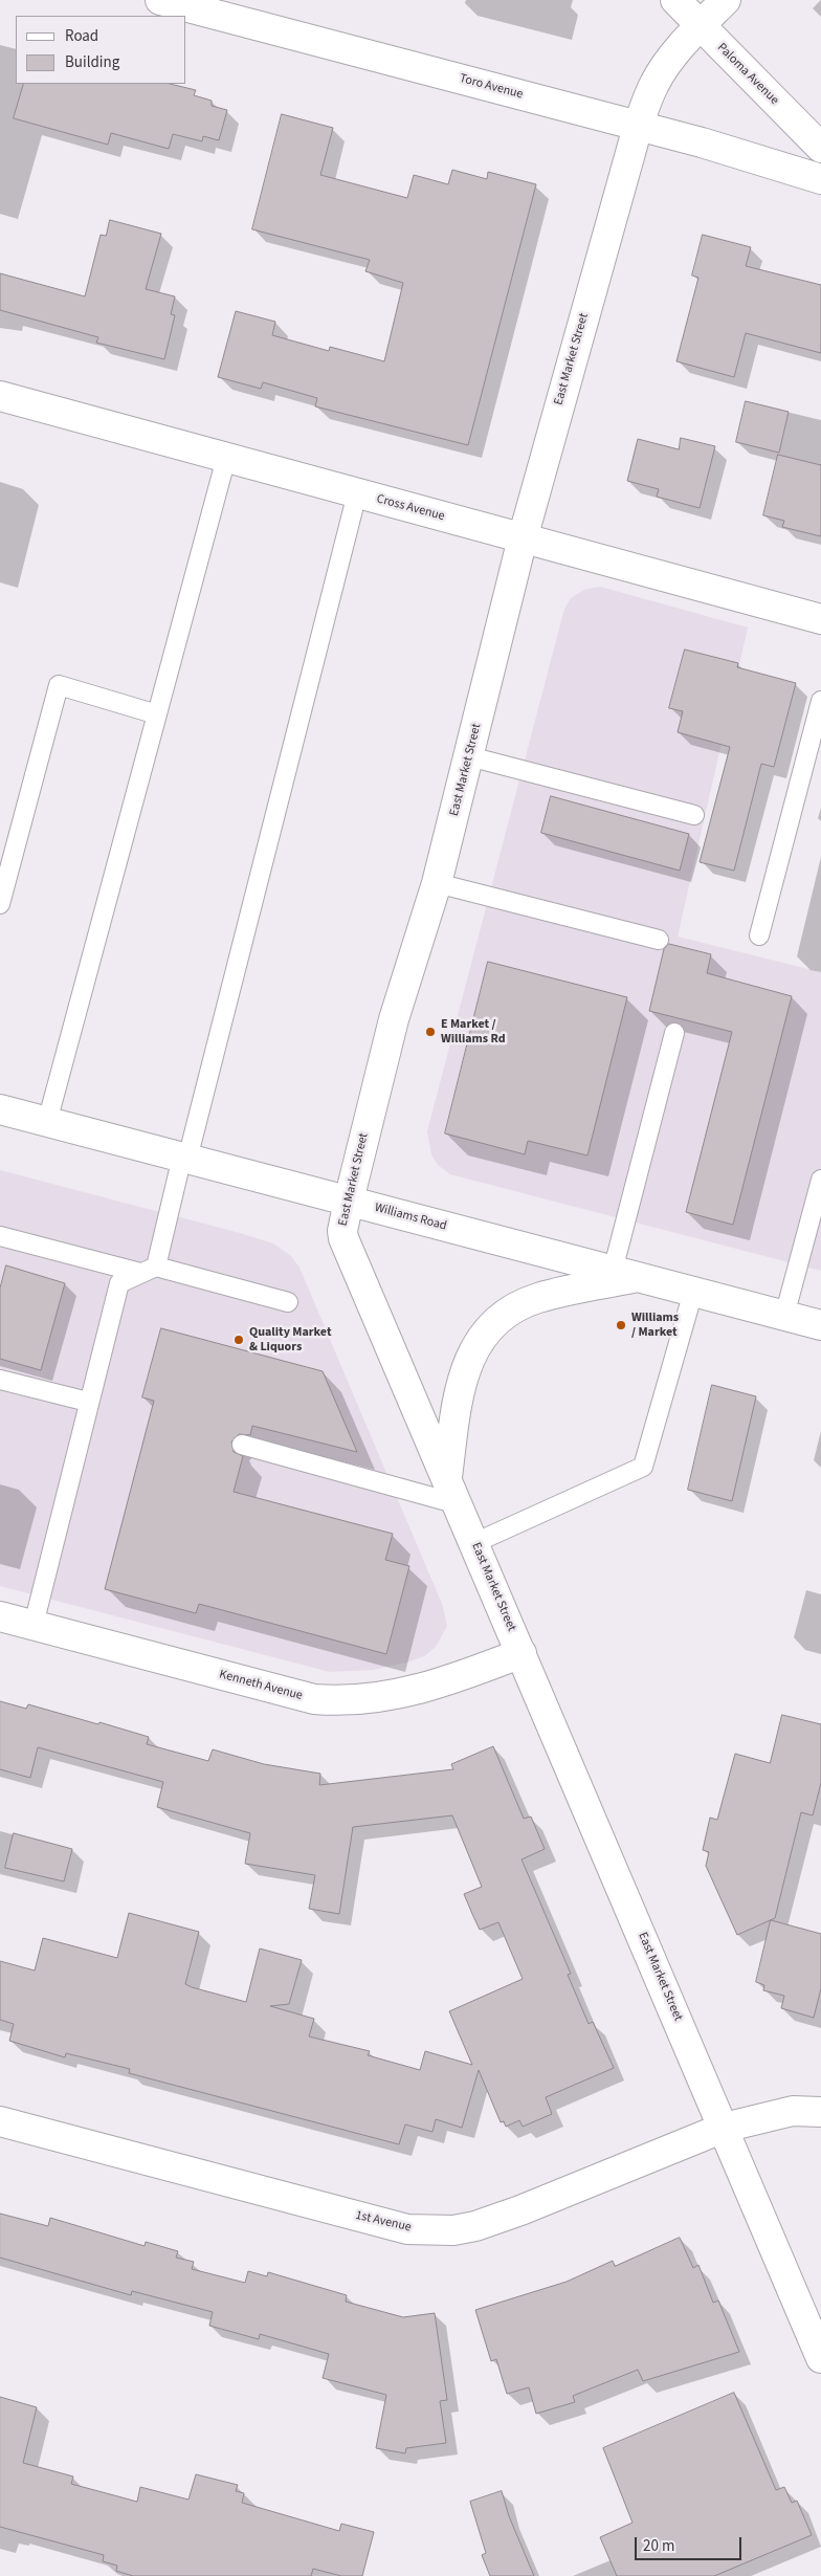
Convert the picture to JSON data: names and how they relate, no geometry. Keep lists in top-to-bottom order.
{
  "streets": {
    "street": [
      "Paloma Avenue",
      "Toro Avenue",
      "East Market Street",
      "Cross Avenue",
      "Williams Road",
      "Kenneth Avenue",
      "1st Avenue"
    ]
  },
  "crossings": [
    ["Paloma Avenue", "East Market Street"],
    ["Toro Avenue", "East Market Street"],
    ["East Market Street", "Cross Avenue"],
    ["East Market Street", "Williams Road"],
    ["East Market Street", "Kenneth Avenue"],
    ["East Market Street", "1st Avenue"]
  ],
  "places": ["E Market / Williams Rd", "Williams / Market", "Quality Market & Liquors"],
  "legend": ["Road", "Building"],
  "scale_bar": "20 m"
}
